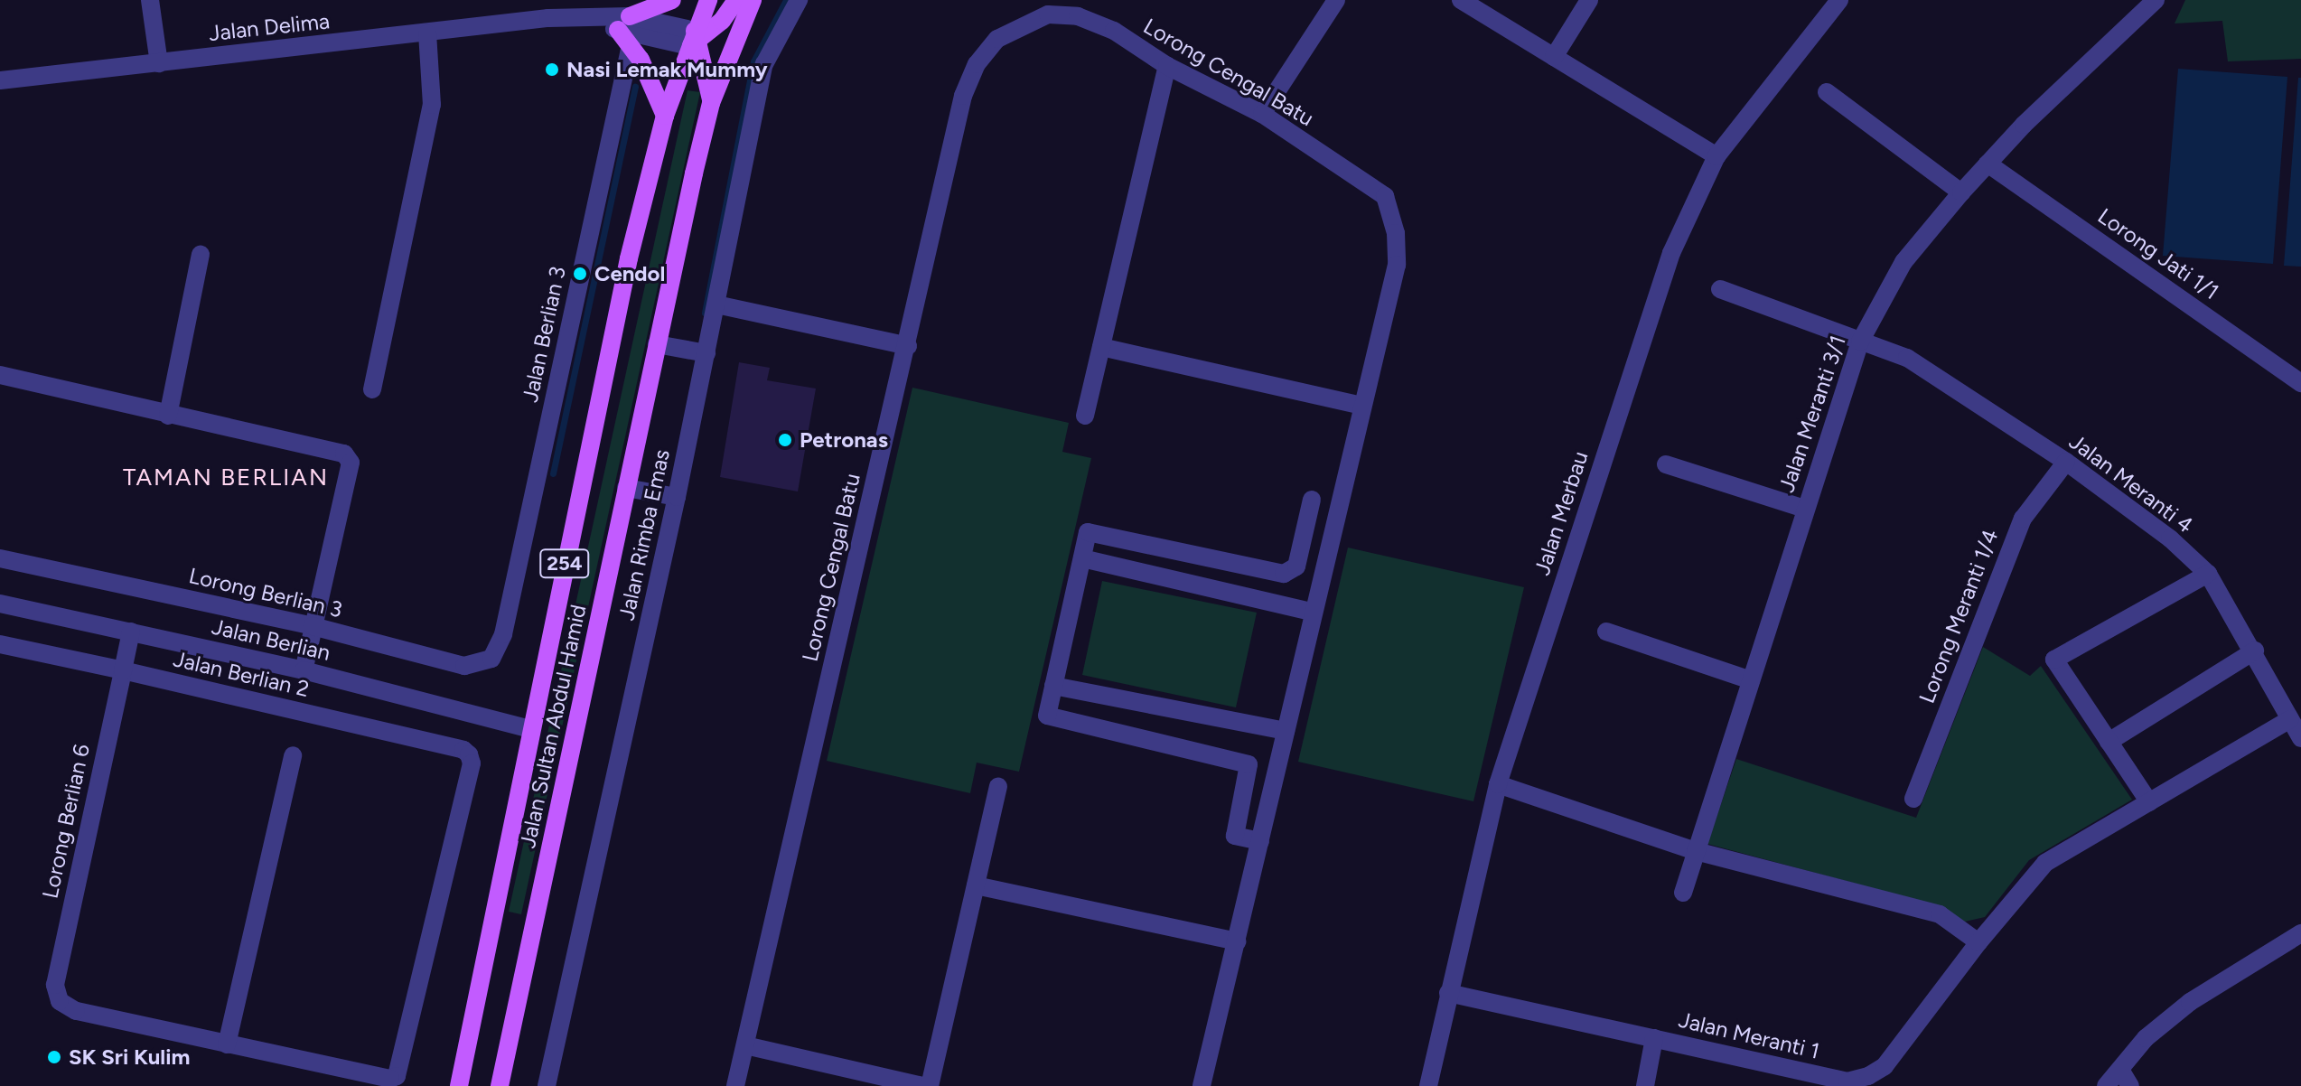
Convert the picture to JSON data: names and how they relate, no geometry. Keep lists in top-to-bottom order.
{
  "streets": {
    "main road": ["254", "Jalan Sultan Abdul Hamid"],
    "street": [
      "Jalan Delima",
      "Lorong Cengal Batu",
      "Lorong Jati 1/1",
      "Jalan Berlian 3",
      "Jalan Meranti 3/1",
      "Jalan Meranti 4",
      "Jalan Merbau",
      "Jalan Rimba Emas",
      "Lorong Berlian 3",
      "Lorong Meranti 1/4",
      "Jalan Berlian",
      "Jalan Berlian 2",
      "Lorong Berlian 6",
      "Jalan Meranti 1"
    ]
  },
  "crossings": [
    ["Jalan Delima", "Jalan Sultan Abdul Hamid"],
    ["Lorong Jati 1/1", "Jalan Meranti 3/1"],
    ["Jalan Berlian 3", "Lorong Berlian 3"],
    ["Jalan Meranti 3/1", "Jalan Meranti 4"],
    ["Jalan Meranti 4", "Lorong Meranti 1/4"],
    ["Jalan Meranti 4", "Jalan Meranti 1"],
    ["Jalan Merbau", "Jalan Meranti 1"],
    ["Jalan Berlian", "Jalan Sultan Abdul Hamid"],
    ["Jalan Berlian", "Lorong Berlian 6"],
    ["Jalan Berlian 2", "Lorong Berlian 6"]
  ],
  "districts": ["TAMAN BERLIAN"],
  "places": [
    "Nasi Lemak Mummy",
    "Cendol",
    "Petronas",
    "SK Sri Kulim"
  ]
}
